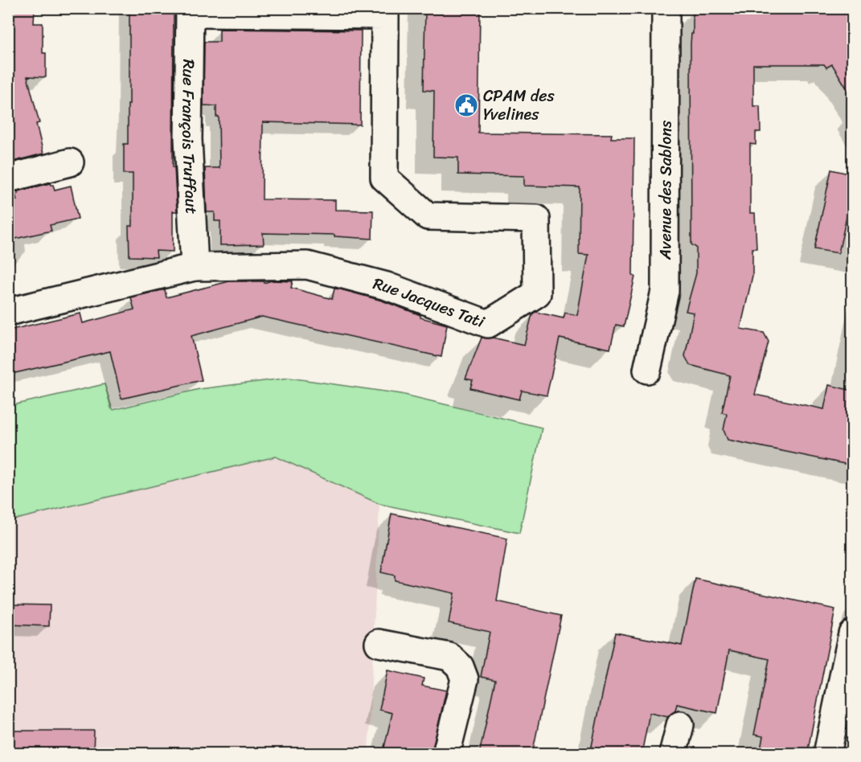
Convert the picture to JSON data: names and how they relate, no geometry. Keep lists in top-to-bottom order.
{
  "streets": {
    "street": ["Rue François Truffaut", "Avenue des Sablons", "Rue Jacques Tati"]
  },
  "crossings": [
    ["Rue François Truffaut", "Rue Jacques Tati"]
  ],
  "places": {
    "public building": ["CPAM des Yvelines"]
  }
}
